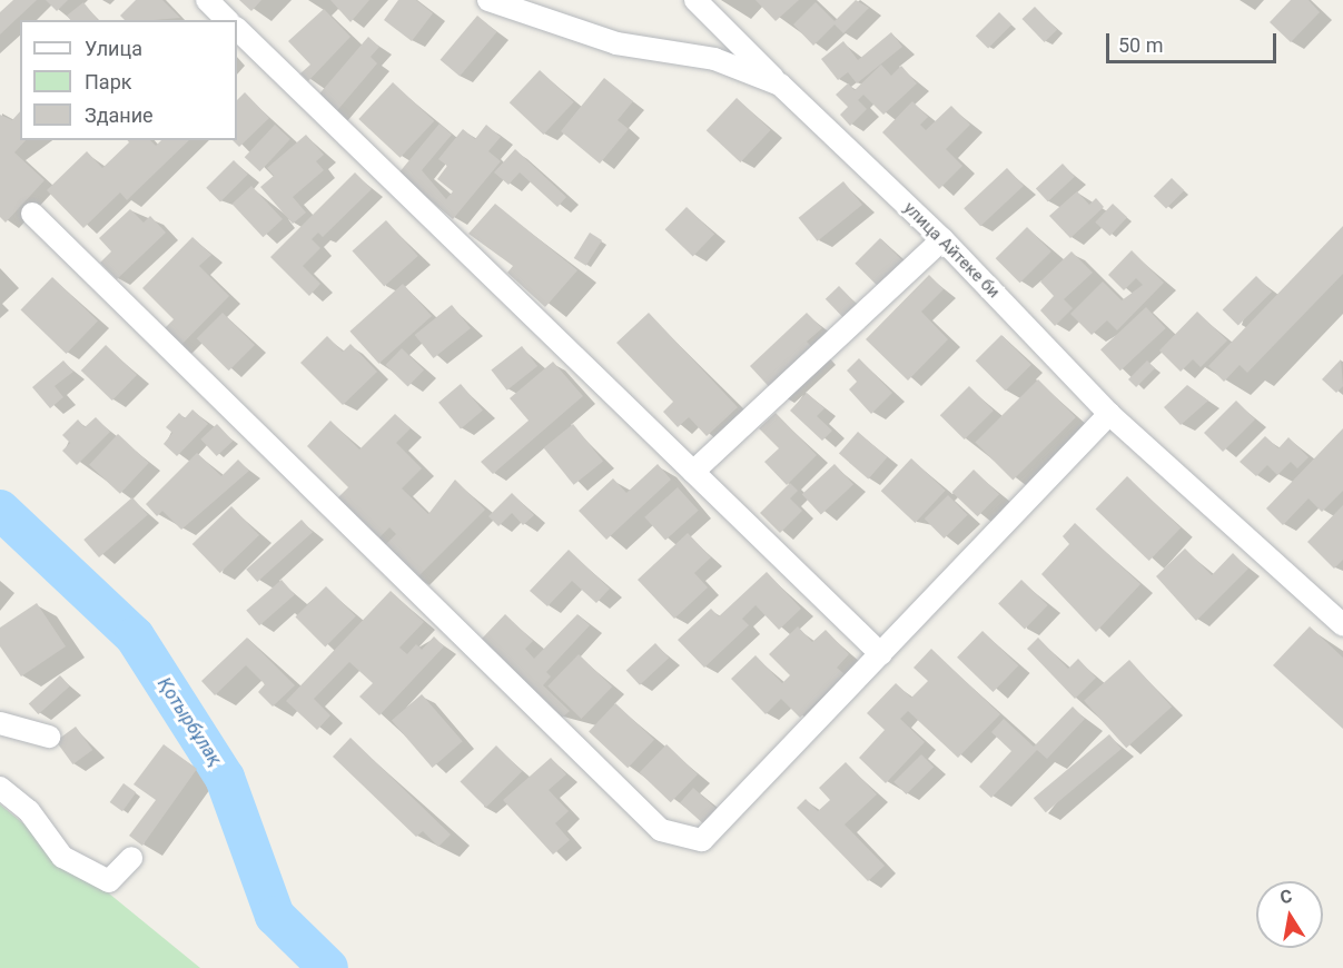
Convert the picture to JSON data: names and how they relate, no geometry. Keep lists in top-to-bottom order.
{
  "streets": {
    "street": ["улица Айтеке би"]
  },
  "water": ["Қотырбұлақ"],
  "legend": ["Улица", "Парк", "Здание"],
  "scale_bar": "50 m",
  "north": "top"
}
